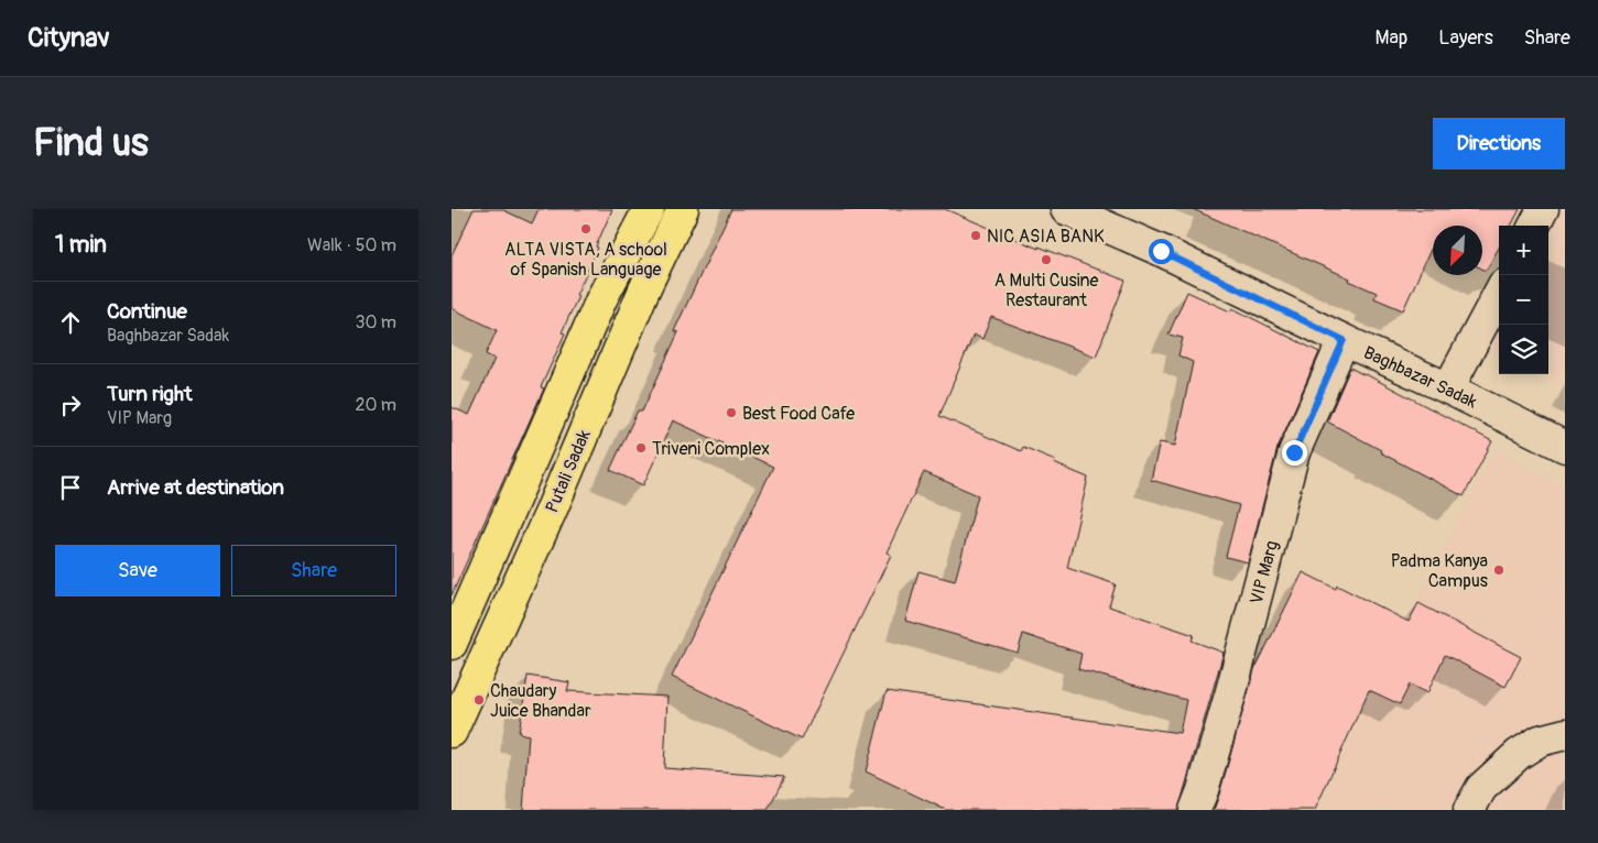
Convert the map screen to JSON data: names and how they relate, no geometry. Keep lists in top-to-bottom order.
{
  "streets": {
    "main road": ["Putali Sadak"],
    "street": ["Baghbazar Sadak", "VIP Marg"]
  },
  "crossings": [
    ["Baghbazar Sadak", "VIP Marg"]
  ],
  "places": [
    "ALTA VISTA, A school of Spanish Language",
    "NIC ASIA BANK",
    "A Multi Cusine Restaurant",
    "Best Food Cafe",
    "Triveni Complex",
    "Padma Kanya Campus",
    "Chaudary Juice Bhandar"
  ],
  "north": "bottom left",
  "page": {
    "header": "Citynav",
    "nav": ["Map", "Layers", "Share"],
    "buttons": [
      "Directions",
      ["Save", "Share"]
    ],
    "title": "Find us",
    "heading": ["1 min", "Walk · 50 m"],
    "map_buttons": ["+", "−"],
    "list": [
      ["Continue", "Baghbazar Sadak", "30 m"],
      ["Turn right", "VIP Marg", "20 m"],
      "Arrive at destination"
    ]
  }
}
